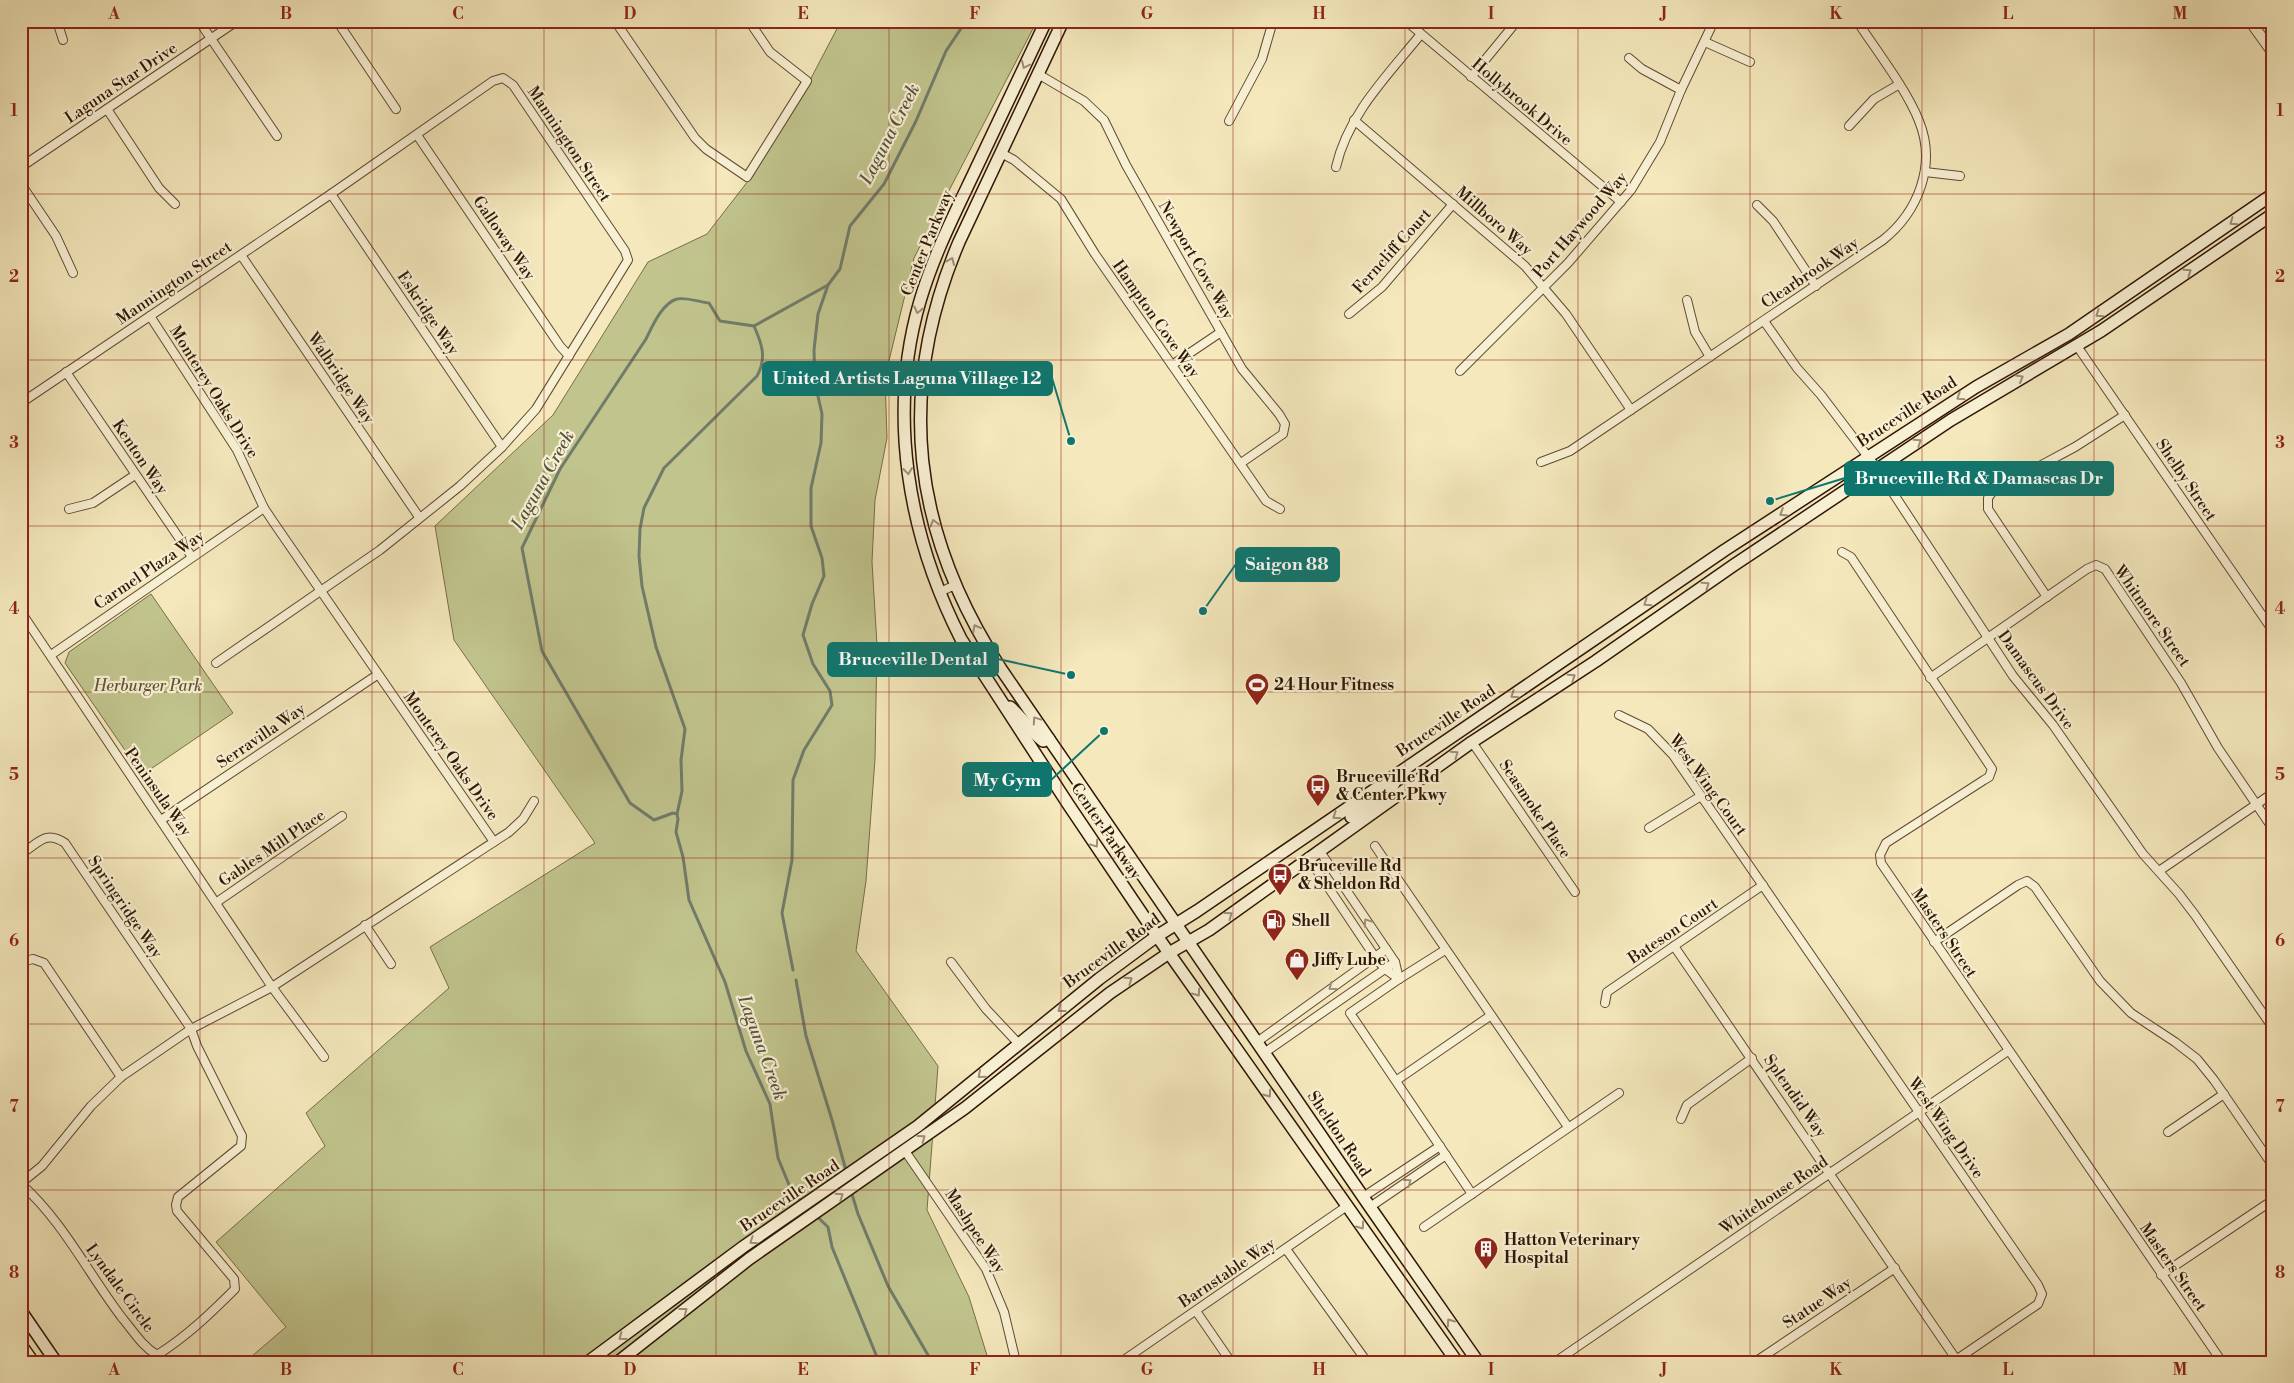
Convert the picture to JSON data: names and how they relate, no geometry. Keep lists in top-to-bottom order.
{
  "streets": {
    "main road": ["Center Parkway", "Bruceville Road", "Sheldon Road"],
    "street": [
      "Laguna Star Drive",
      "Hollybrook Drive",
      "Mannington Street",
      "Millboro Way",
      "Port Haywood Way",
      "Galloway Way",
      "Ferncliff Court",
      "Newport Cove Way",
      "Clearbrook Way",
      "Eskridge Way",
      "Hampton Cove Way",
      "Walbridge Way",
      "Monterey Oaks Drive",
      "Kenton Way",
      "Shelby Street",
      "Carmel Plaza Way",
      "Whitmore Street",
      "Damascus Drive",
      "Serravilla Way",
      "West Wing Court",
      "Peninsula Way",
      "Seasmoke Place",
      "Gables Mill Place",
      "Springridge Way",
      "Bateson Court",
      "Masters Street",
      "Splendid Way",
      "West Wing Drive",
      "Whitehouse Road",
      "Mashpee Way",
      "Barnstable Way",
      "Lyndale Circle",
      "Statue Way"
    ]
  },
  "crossings": [
    ["Hollybrook Drive", "Port Haywood Way"],
    ["Mannington Street", "Galloway Way"],
    ["Mannington Street", "Eskridge Way"],
    ["Mannington Street", "Walbridge Way"],
    ["Mannington Street", "Monterey Oaks Drive"],
    ["Mannington Street", "Kenton Way"],
    ["Millboro Way", "Port Haywood Way"],
    ["Millboro Way", "Ferncliff Court"],
    ["Millboro Way", "Clearbrook Way"],
    ["Center Parkway", "Newport Cove Way"],
    ["Center Parkway", "Hampton Cove Way"],
    ["Center Parkway", "Bruceville Road"],
    ["Center Parkway", "Sheldon Road"],
    ["Newport Cove Way", "Hampton Cove Way"],
    ["Clearbrook Way", "Damascus Drive"],
    ["Monterey Oaks Drive", "Carmel Plaza Way"],
    ["Monterey Oaks Drive", "Serravilla Way"],
    ["Monterey Oaks Drive", "Peninsula Way"],
    ["Monterey Oaks Drive", "Springridge Way"],
    ["Monterey Oaks Drive", "Lyndale Circle"],
    ["Bruceville Road", "Shelby Street"],
    ["Bruceville Road", "Damascus Drive"],
    ["Bruceville Road", "Seasmoke Place"],
    ["Bruceville Road", "Sheldon Road"],
    ["Bruceville Road", "Mashpee Way"],
    ["Kenton Way", "Carmel Plaza Way"],
    ["Carmel Plaza Way", "Peninsula Way"],
    ["Whitmore Street", "Damascus Drive"],
    ["Whitmore Street", "Masters Street"],
    ["Serravilla Way", "Peninsula Way"],
    ["West Wing Court", "Bateson Court"],
    ["West Wing Court", "West Wing Drive"],
    ["Peninsula Way", "Gables Mill Place"],
    ["Springridge Way", "Lyndale Circle"],
    ["Bateson Court", "Splendid Way"],
    ["Bateson Court", "West Wing Drive"],
    ["Masters Street", "Whitehouse Road"],
    ["Splendid Way", "West Wing Drive"],
    ["Splendid Way", "Whitehouse Road"],
    ["Splendid Way", "Statue Way"],
    ["West Wing Drive", "Whitehouse Road"]
  ],
  "water": ["Laguna Creek"],
  "parks": ["Herburger Park"],
  "places": {
    "other": [
      "United Artists Laguna Village 12",
      "Bruceville Rd & Damascas Dr",
      "Saigon 88",
      "Bruceville Dental",
      "My Gym"
    ],
    "sports": ["24 Hour Fitness"],
    "bus stop": ["Bruceville Rd & Center Pkwy", "Bruceville Rd & Sheldon Rd"],
    "fuel station": ["Shell"],
    "shop": ["Jiffy Lube"],
    "building": ["Hatton Veterinary Hospital"]
  },
  "grid": {
    "columns": [
      "A",
      "B",
      "C",
      "D",
      "E",
      "F",
      "G",
      "H",
      "I",
      "J",
      "K",
      "L",
      "M"
    ],
    "rows": [
      "1",
      "2",
      "3",
      "4",
      "5",
      "6",
      "7",
      "8"
    ]
  }
}
